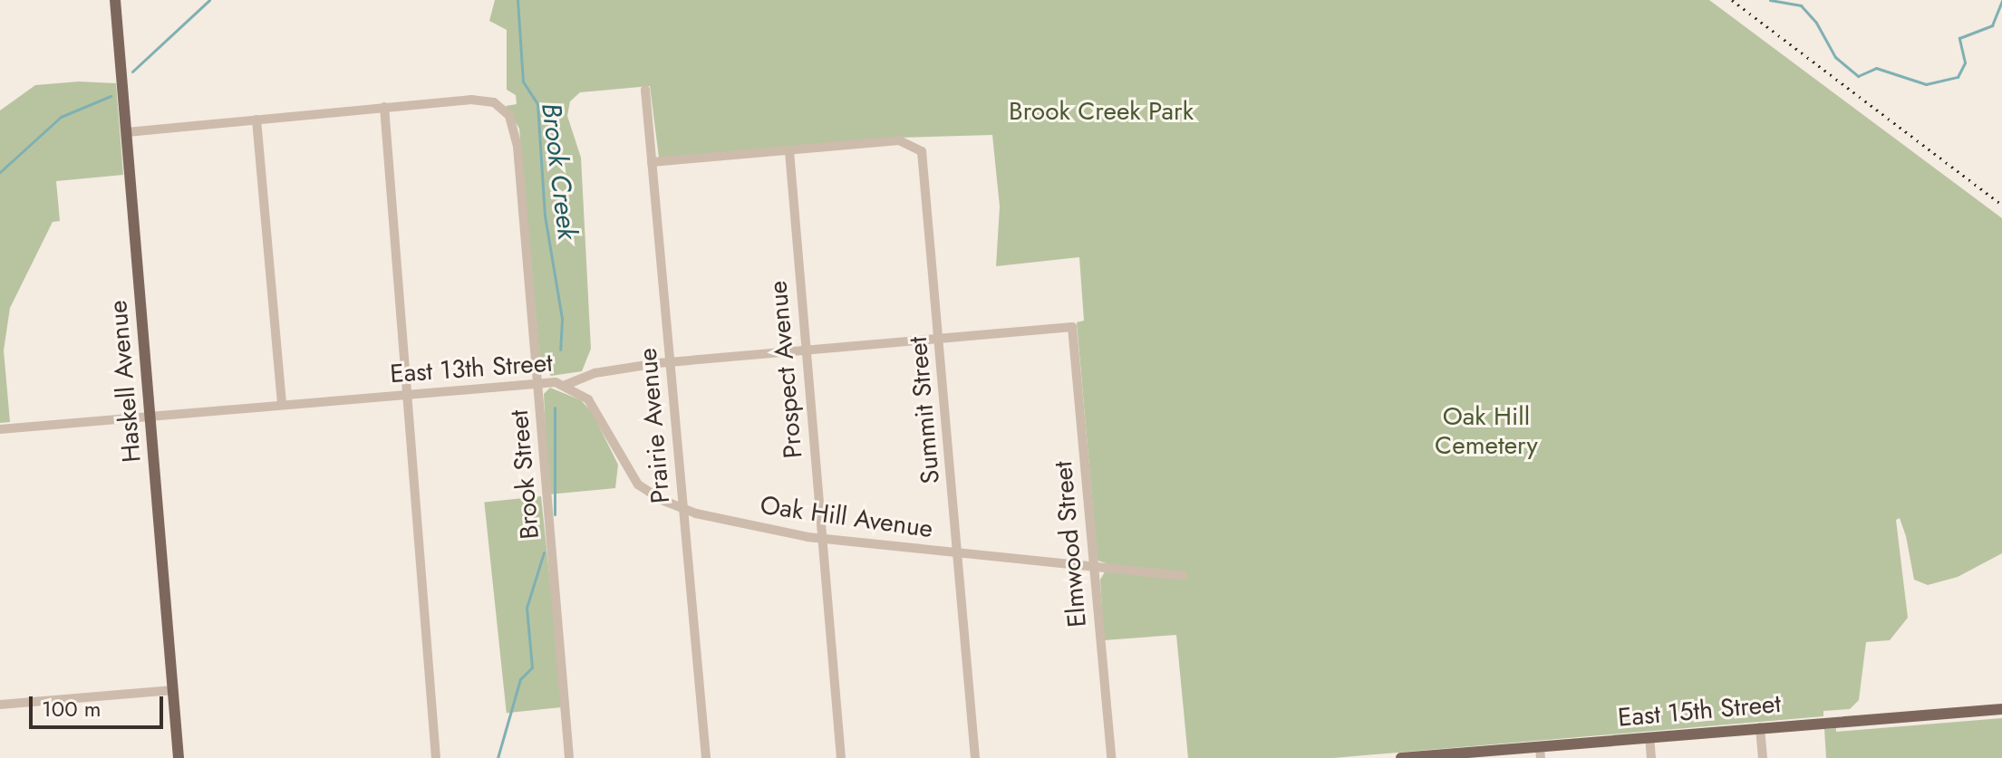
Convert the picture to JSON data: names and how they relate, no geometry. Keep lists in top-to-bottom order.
{
  "streets": {
    "main road": ["Haskell Avenue", "East 15th Street"],
    "street": [
      "East 13th Street",
      "Prospect Avenue",
      "Summit Street",
      "Prairie Avenue",
      "Brook Street",
      "Oak Hill Avenue",
      "Elmwood Street"
    ]
  },
  "crossings": [
    ["East 13th Street", "Prospect Avenue"],
    ["East 13th Street", "Haskell Avenue"],
    ["East 13th Street", "Summit Street"],
    ["East 13th Street", "Prairie Avenue"],
    ["East 13th Street", "Brook Street"],
    ["East 13th Street", "Oak Hill Avenue"],
    ["East 13th Street", "Elmwood Street"],
    ["Prospect Avenue", "Summit Street"],
    ["Prospect Avenue", "Oak Hill Avenue"],
    ["Summit Street", "Oak Hill Avenue"],
    ["Prairie Avenue", "Oak Hill Avenue"],
    ["Oak Hill Avenue", "Elmwood Street"]
  ],
  "water": ["Brook Creek"],
  "parks": ["Brook Creek Park", "Oak Hill Cemetery"],
  "scale_bar": "100 m"
}
